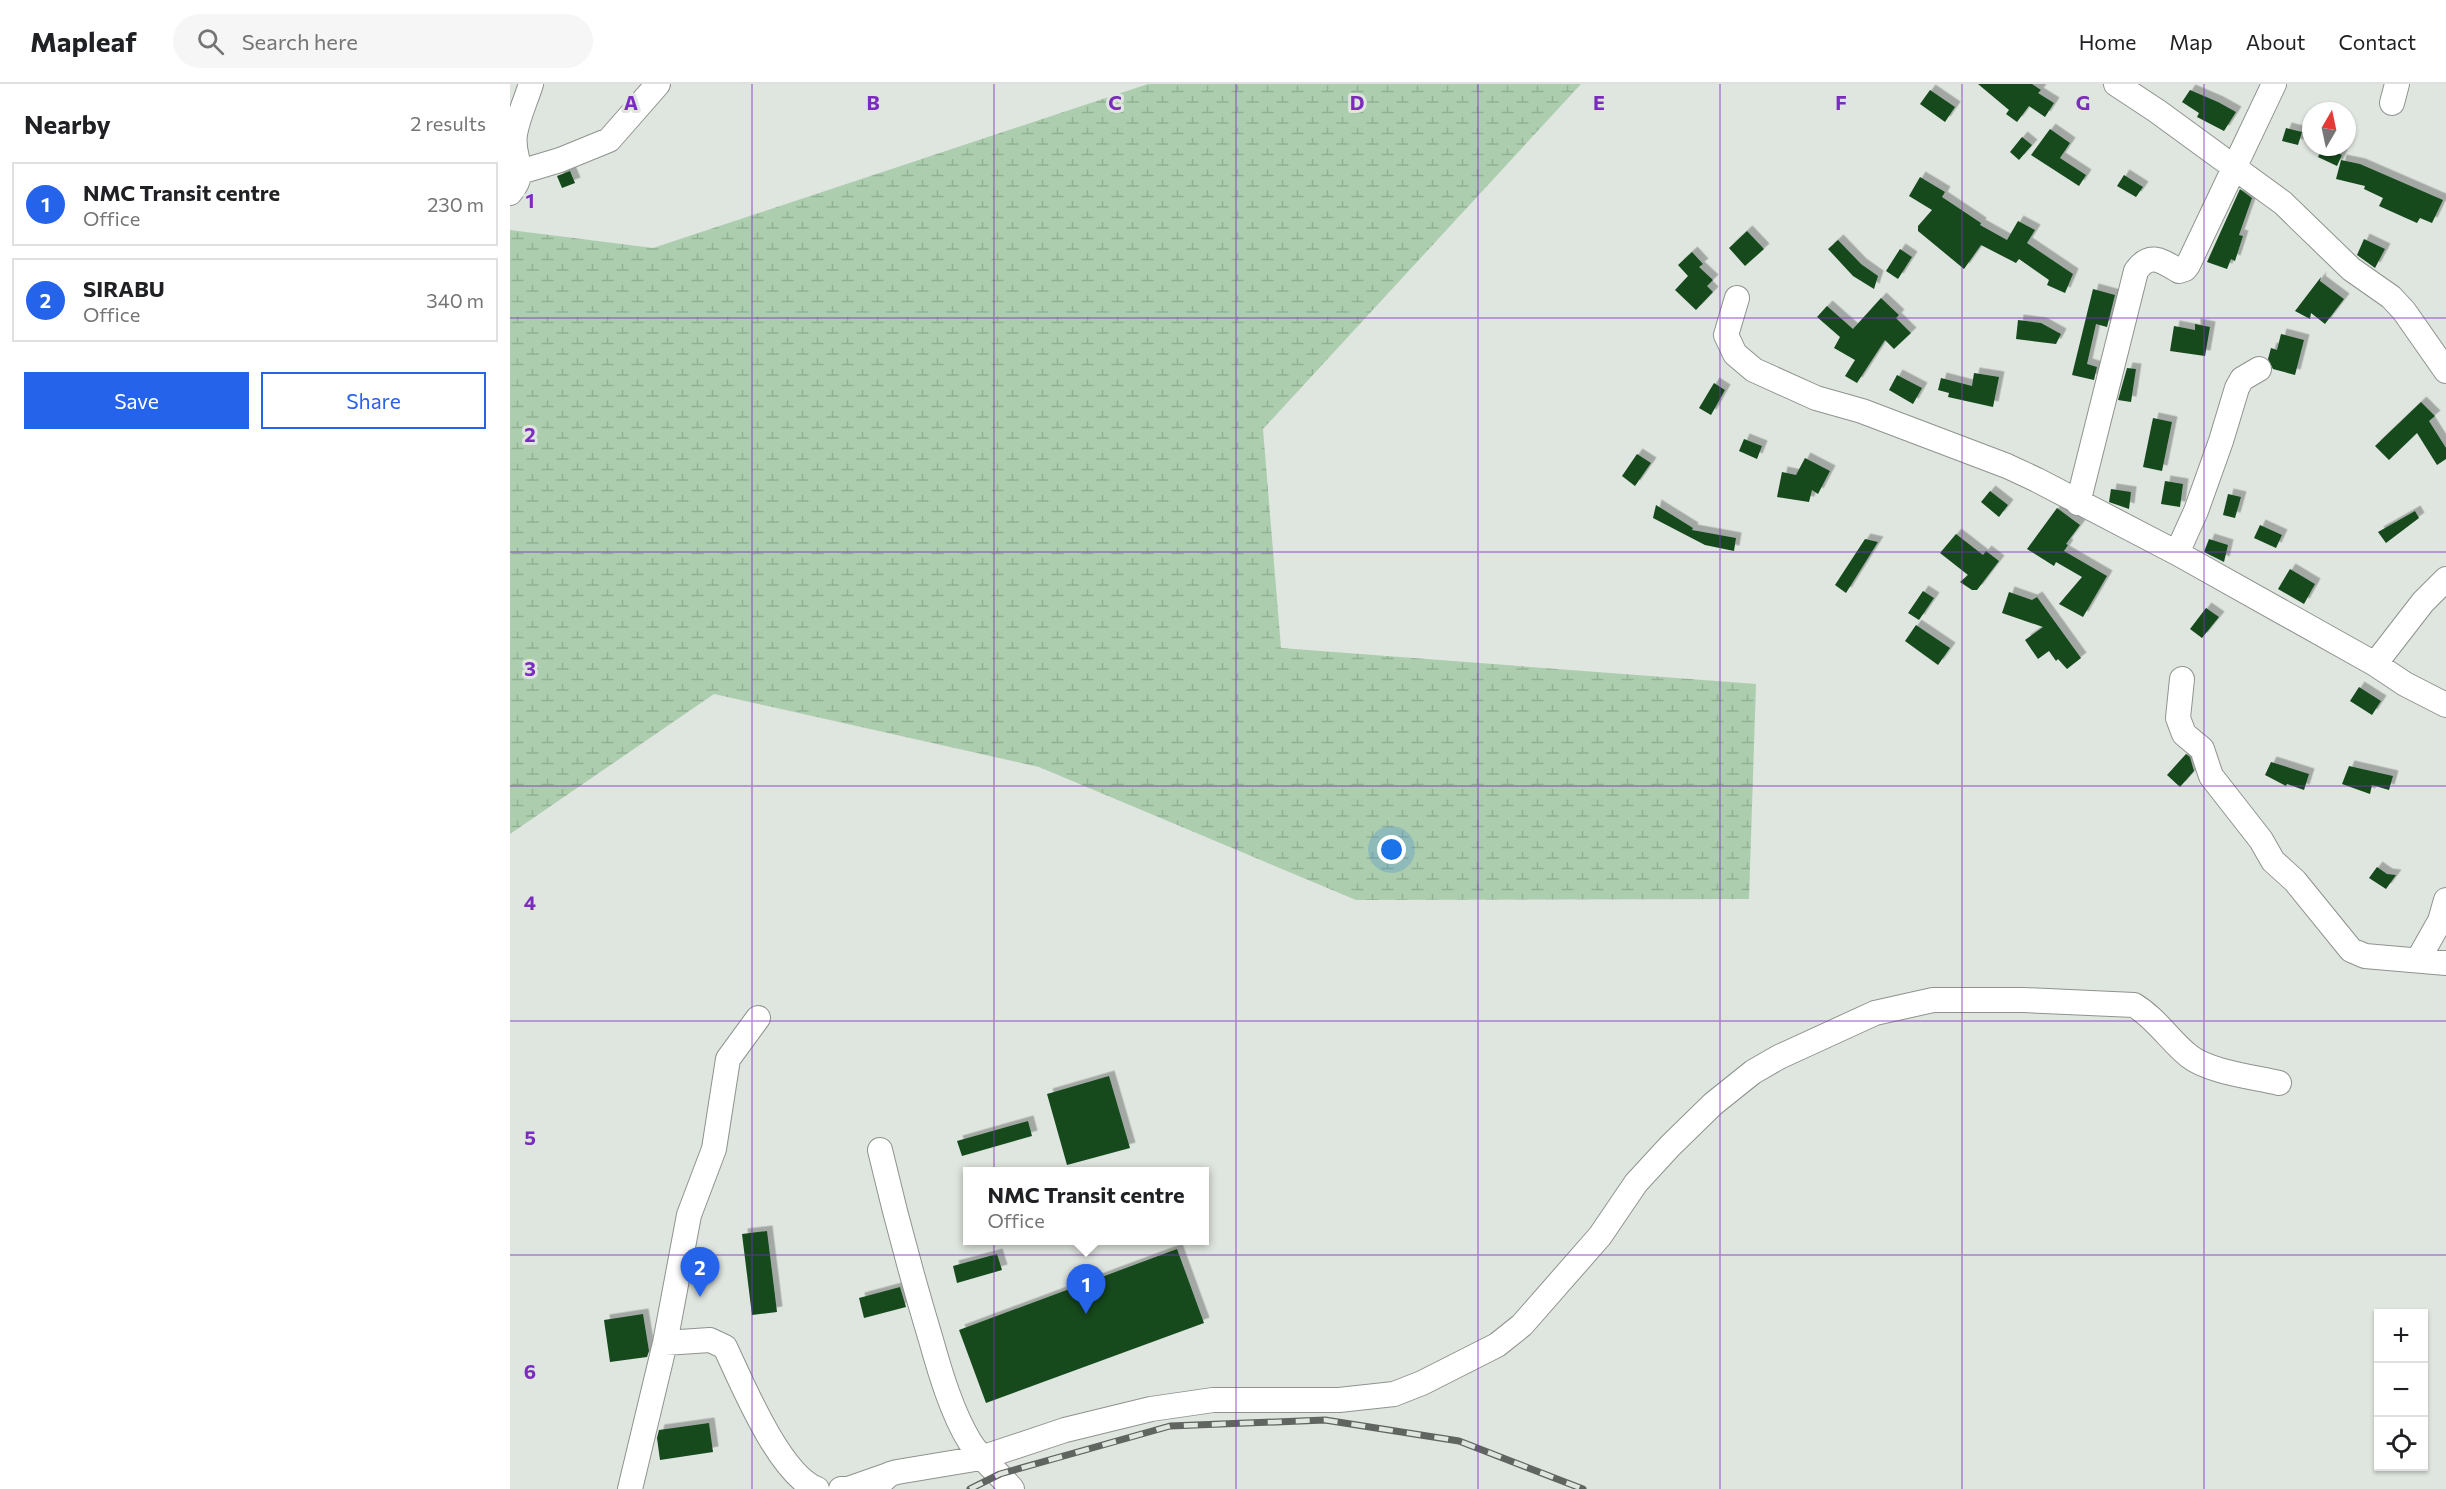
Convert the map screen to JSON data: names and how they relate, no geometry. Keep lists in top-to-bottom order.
{
  "north": "top",
  "page": {
    "header": "Mapleaf",
    "search": "Search here",
    "nav": [
      "Home",
      "Map",
      "About",
      "Contact"
    ],
    "heading": ["Nearby", "2 results"],
    "list": [
      {
        "mark": "1",
        "name": "NMC Transit centre",
        "note": "Office",
        "value": "230 m"
      },
      {
        "mark": "2",
        "name": "SIRABU",
        "note": "Office",
        "value": "340 m"
      }
    ],
    "buttons": ["Save", "Share"],
    "popup": ["NMC Transit centre", "Office"],
    "pins": ["2", "1"],
    "map_buttons": ["+", "−"]
  },
  "grid": {
    "columns": [
      "A",
      "B",
      "C",
      "D",
      "E",
      "F",
      "G"
    ],
    "rows": [
      "1",
      "2",
      "3",
      "4",
      "5",
      "6"
    ]
  }
}
